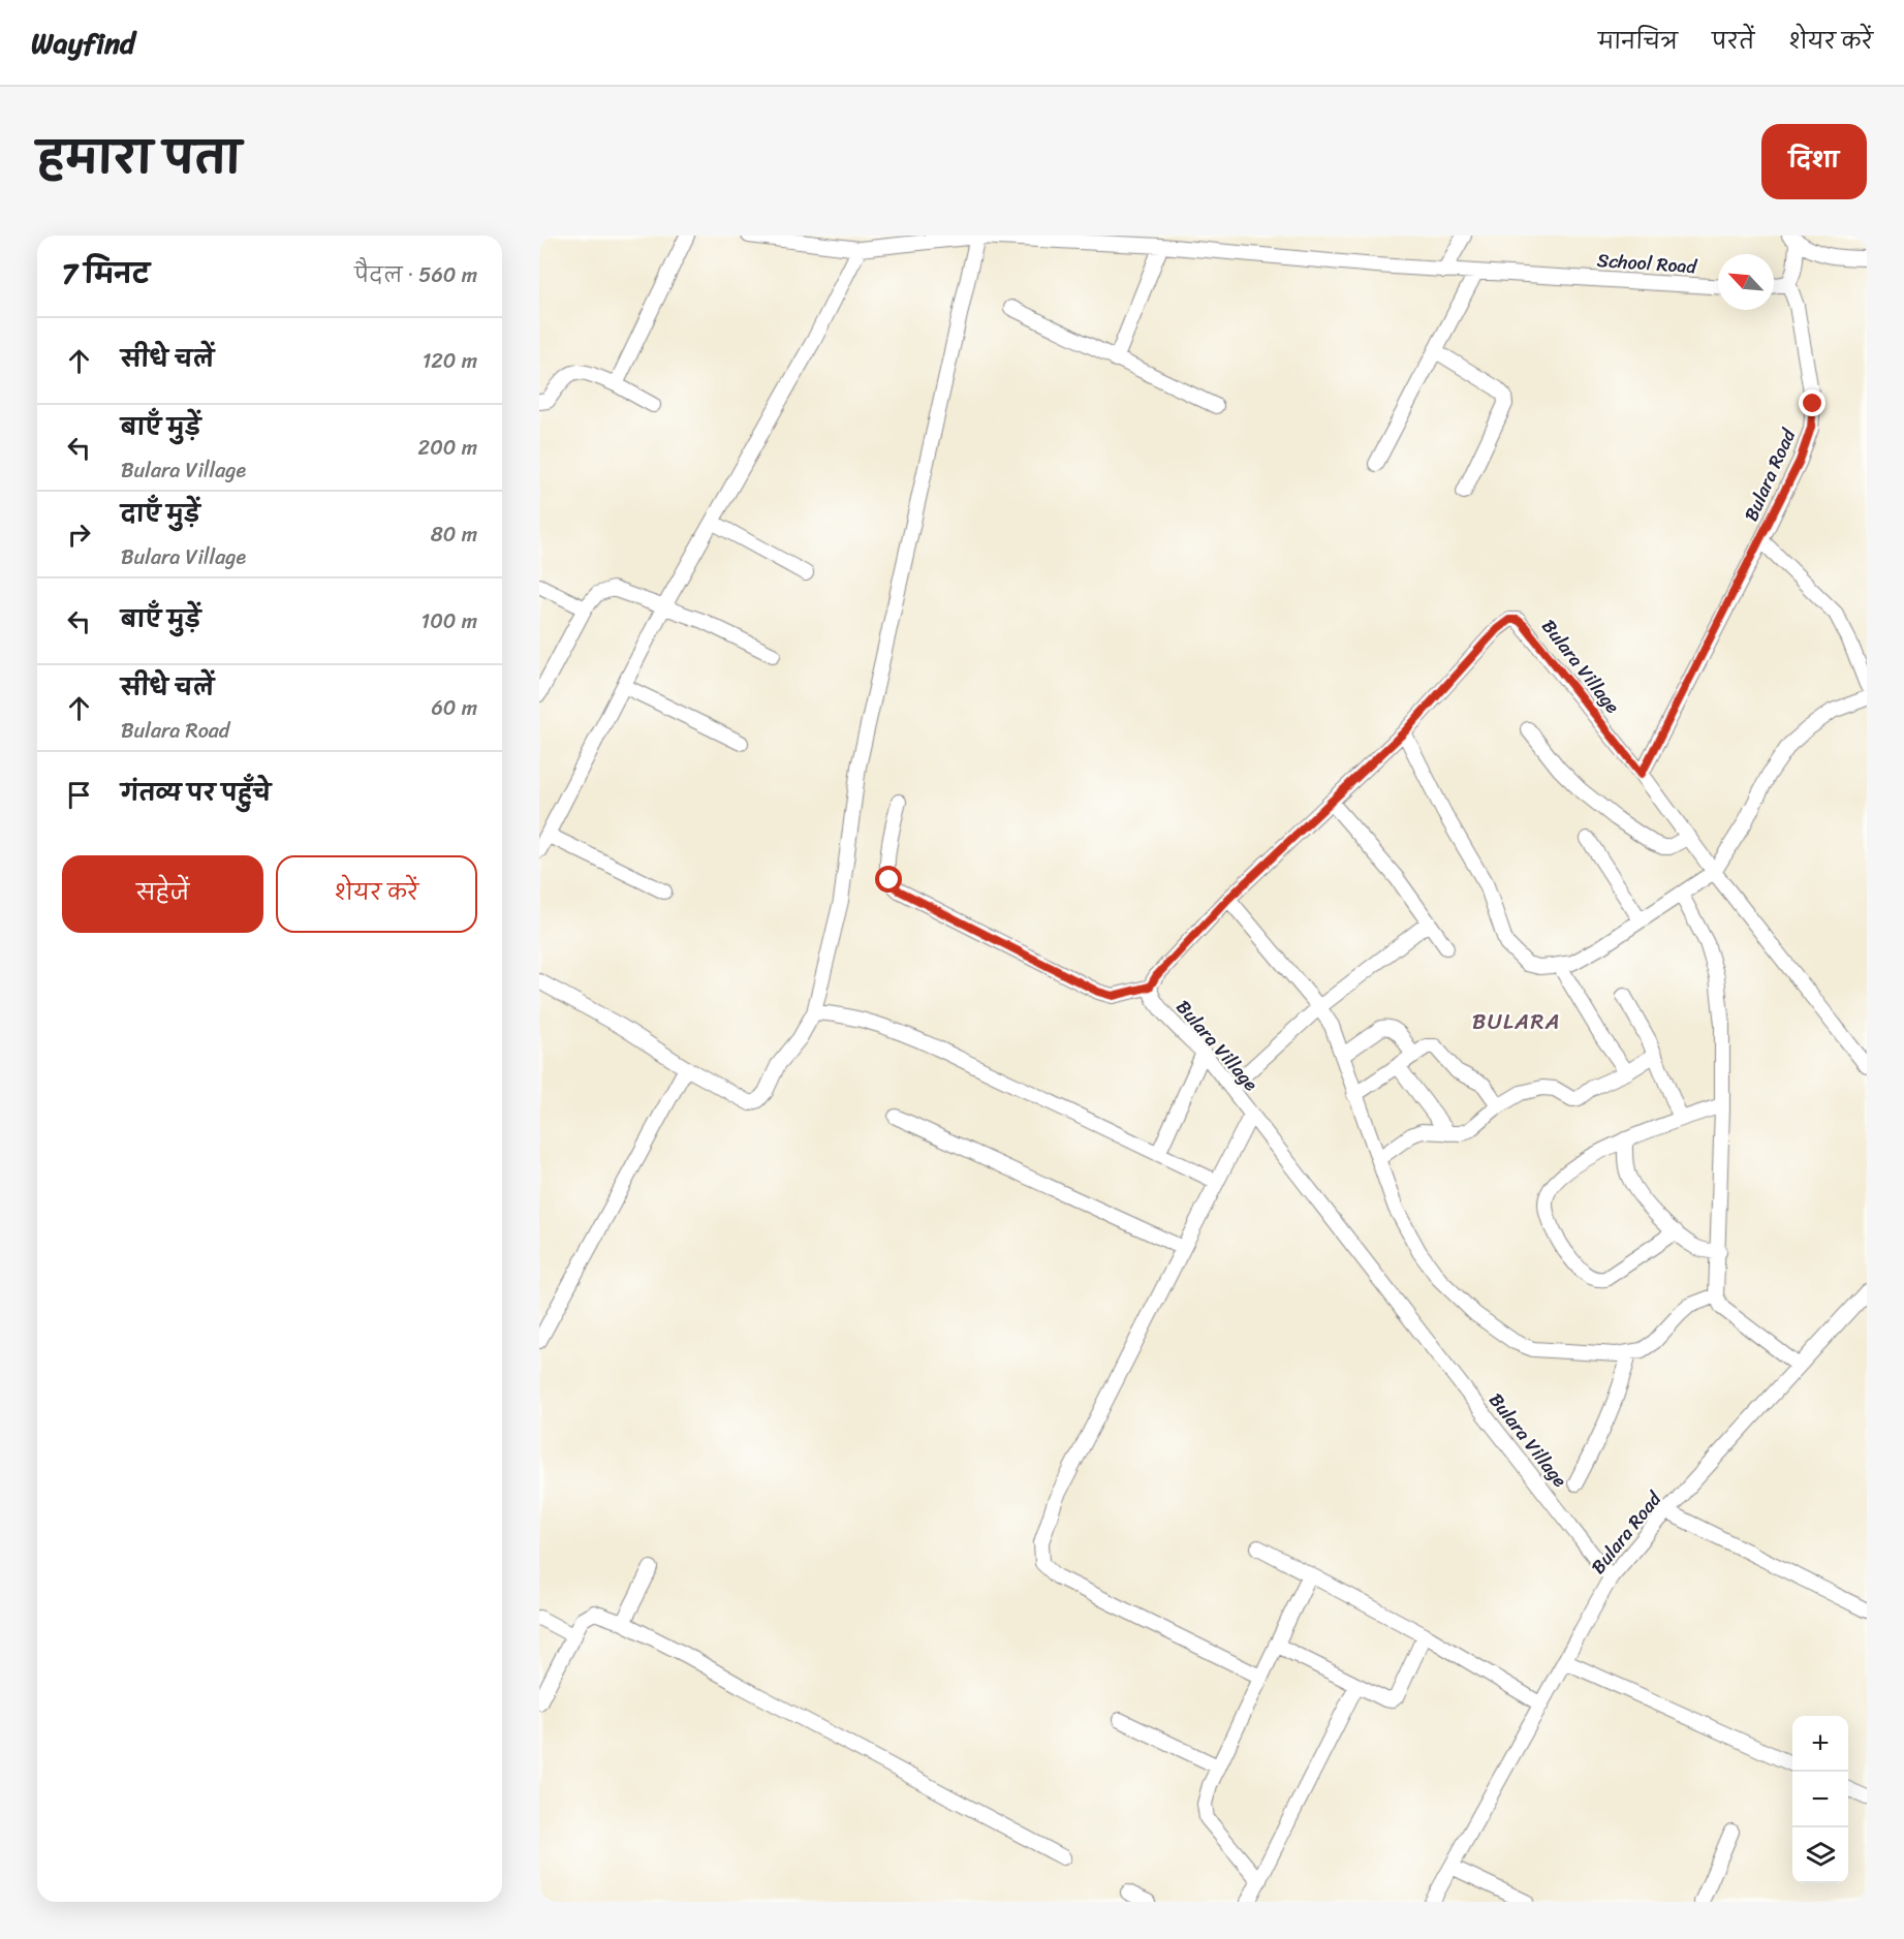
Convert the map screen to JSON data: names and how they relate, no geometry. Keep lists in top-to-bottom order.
{
  "streets": {
    "street": ["School Road", "Bulara Road", "Bulara Village"]
  },
  "crossings": [
    ["Bulara Road", "Bulara Village"]
  ],
  "districts": ["BULARA"],
  "north": "top left",
  "page": {
    "header": "Wayfind",
    "nav": ["मानचित्र", "परतें", "शेयर करें"],
    "title": "हमारा पता",
    "buttons": [
      "दिशा",
      ["सहेजें", "शेयर करें"]
    ],
    "heading": ["7 मिनट", "पैदल · 560 m"],
    "list": [
      ["सीधे चलें", "120 m"],
      ["बाएँ मुड़ें", "Bulara Village", "200 m"],
      ["दाएँ मुड़ें", "Bulara Village", "80 m"],
      ["बाएँ मुड़ें", "100 m"],
      ["सीधे चलें", "Bulara Road", "60 m"],
      "गंतव्य पर पहुँचे"
    ],
    "map_buttons": ["+", "−"]
  }
}
